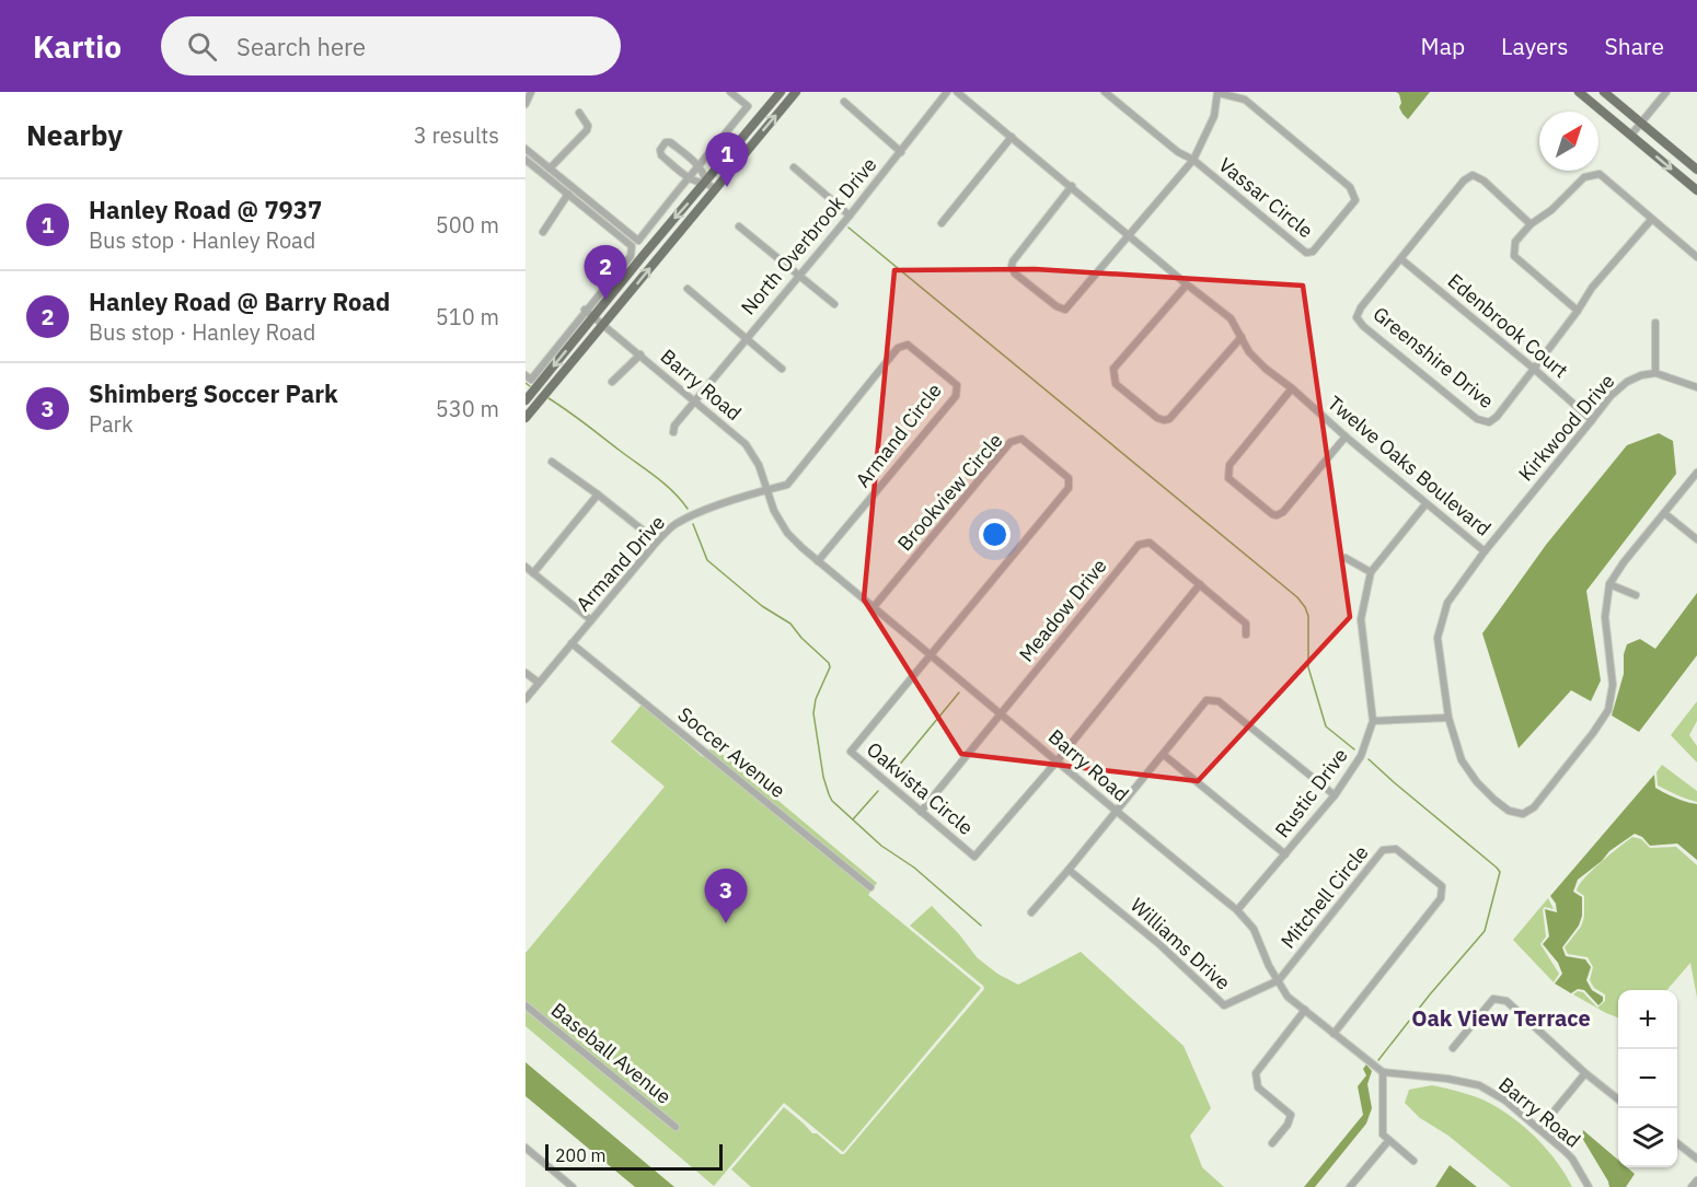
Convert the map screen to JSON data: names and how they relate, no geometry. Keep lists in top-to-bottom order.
{
  "streets": {
    "street": [
      "Vassar Circle",
      "North Overbrook Drive",
      "Edenbrook Court",
      "Greenshire Drive",
      "Barry Road",
      "Kirkwood Drive",
      "Armand Circle",
      "Twelve Oaks Boulevard",
      "Brookview Circle",
      "Armand Drive",
      "Meadow Drive",
      "Soccer Avenue",
      "Oakvista Circle",
      "Rustic Drive",
      "Mitchell Circle",
      "Williams Drive",
      "Baseball Avenue"
    ]
  },
  "crossings": [
    ["North Overbrook Drive", "Barry Road"],
    ["Edenbrook Court", "Greenshire Drive"],
    ["Edenbrook Court", "Kirkwood Drive"],
    ["Barry Road", "Armand Circle"],
    ["Barry Road", "Brookview Circle"],
    ["Barry Road", "Armand Drive"],
    ["Barry Road", "Meadow Drive"],
    ["Barry Road", "Oakvista Circle"],
    ["Barry Road", "Rustic Drive"],
    ["Barry Road", "Mitchell Circle"],
    ["Barry Road", "Williams Drive"],
    ["Kirkwood Drive", "Twelve Oaks Boulevard"],
    ["Armand Circle", "Armand Drive"],
    ["Twelve Oaks Boulevard", "Rustic Drive"],
    ["Brookview Circle", "Oakvista Circle"],
    ["Armand Drive", "Soccer Avenue"],
    ["Meadow Drive", "Oakvista Circle"],
    ["Mitchell Circle", "Williams Drive"]
  ],
  "districts": ["Oak View Terrace"],
  "scale_bar": "200 m",
  "north": "top right",
  "page": {
    "header": "Kartio",
    "search": "Search here",
    "nav": ["Map", "Layers", "Share"],
    "heading": ["Nearby", "3 results"],
    "pins": ["1", "2", "3"],
    "list": [
      {
        "mark": "1",
        "name": "Hanley Road @ 7937",
        "note": "Bus stop · Hanley Road",
        "value": "500 m"
      },
      {
        "mark": "2",
        "name": "Hanley Road @ Barry Road",
        "note": "Bus stop · Hanley Road",
        "value": "510 m"
      },
      {
        "mark": "3",
        "name": "Shimberg Soccer Park",
        "note": "Park",
        "value": "530 m"
      }
    ],
    "map_buttons": ["+", "−"],
    "scale": "200 m"
  }
}
